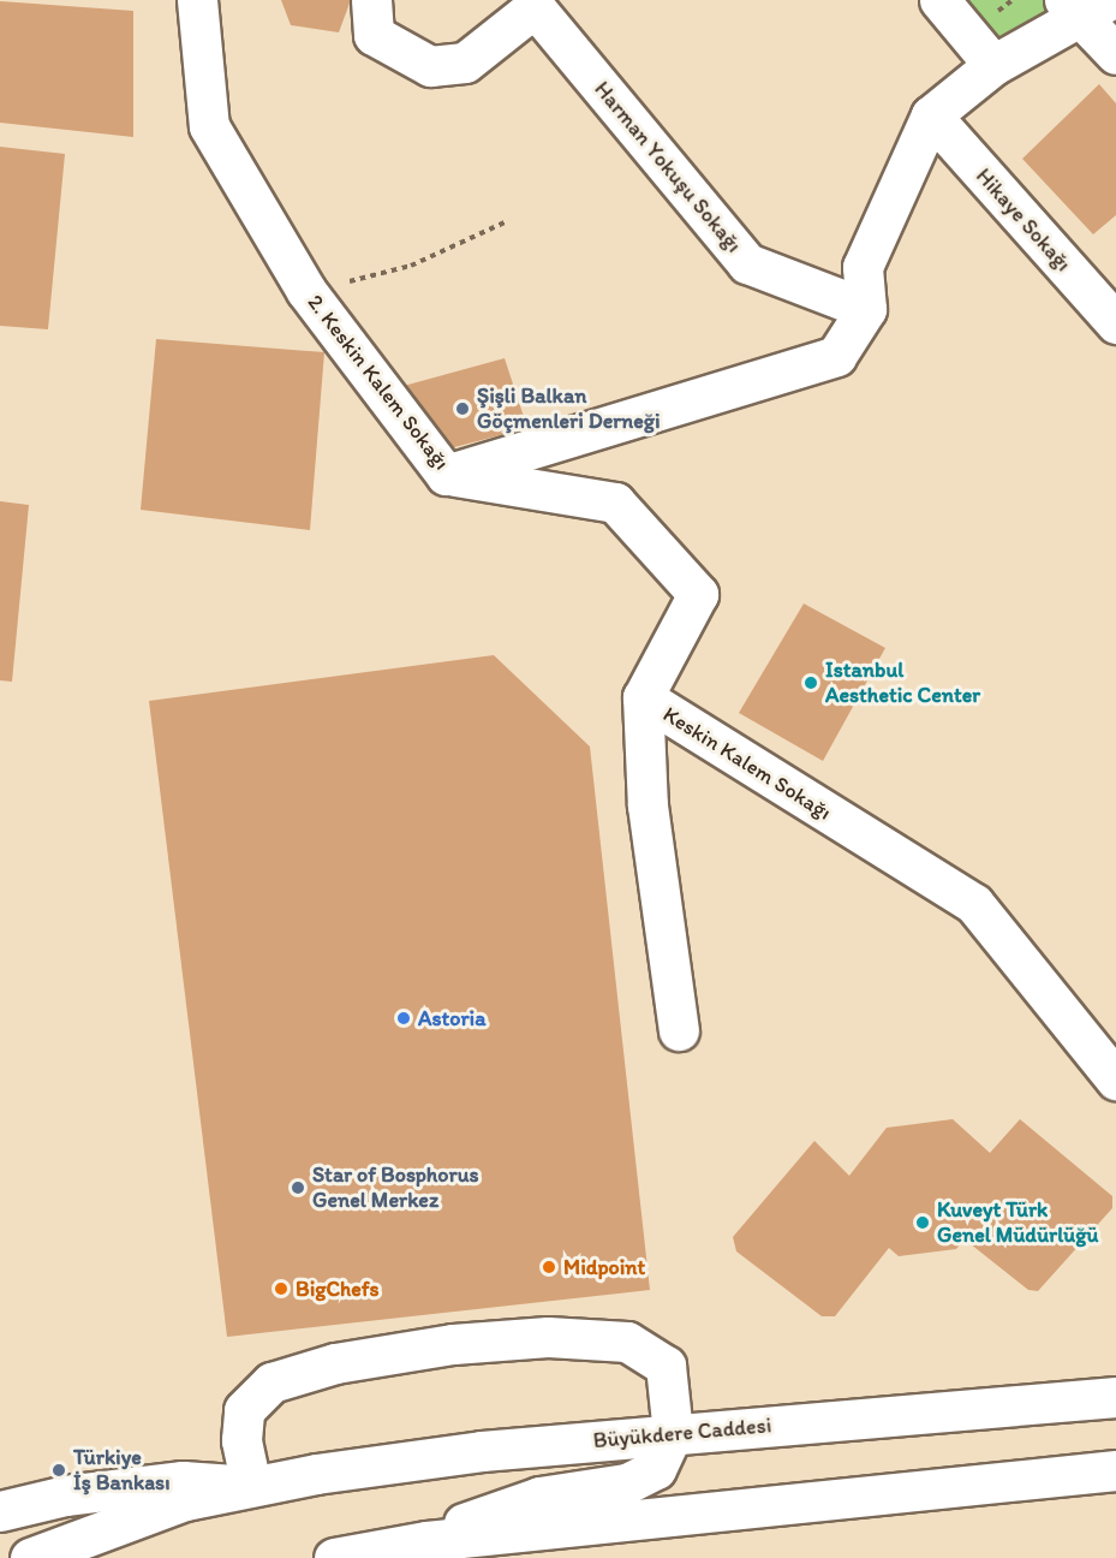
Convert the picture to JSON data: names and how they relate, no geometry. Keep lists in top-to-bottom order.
{
  "streets": {
    "street": [
      "Harman Yokuşu Sokağı",
      "Hikaye Sokağı",
      "2. Keskin Kalem Sokağı",
      "Keskin Kalem Sokağı",
      "Büyükdere Caddesi"
    ]
  },
  "crossings": [
    ["Harman Yokuşu Sokağı", "2. Keskin Kalem Sokağı"],
    ["2. Keskin Kalem Sokağı", "Keskin Kalem Sokağı"]
  ],
  "places": [
    "Şişli Balkan Göçmenleri Derneği",
    "Istanbul Aesthetic Center",
    "Astoria",
    "Star of Bosphorus Genel Merkez",
    "Kuveyt Türk Genel Müdürlüğü",
    "Midpoint",
    "BigChefs",
    "Türkiye İş Bankası"
  ]
}
